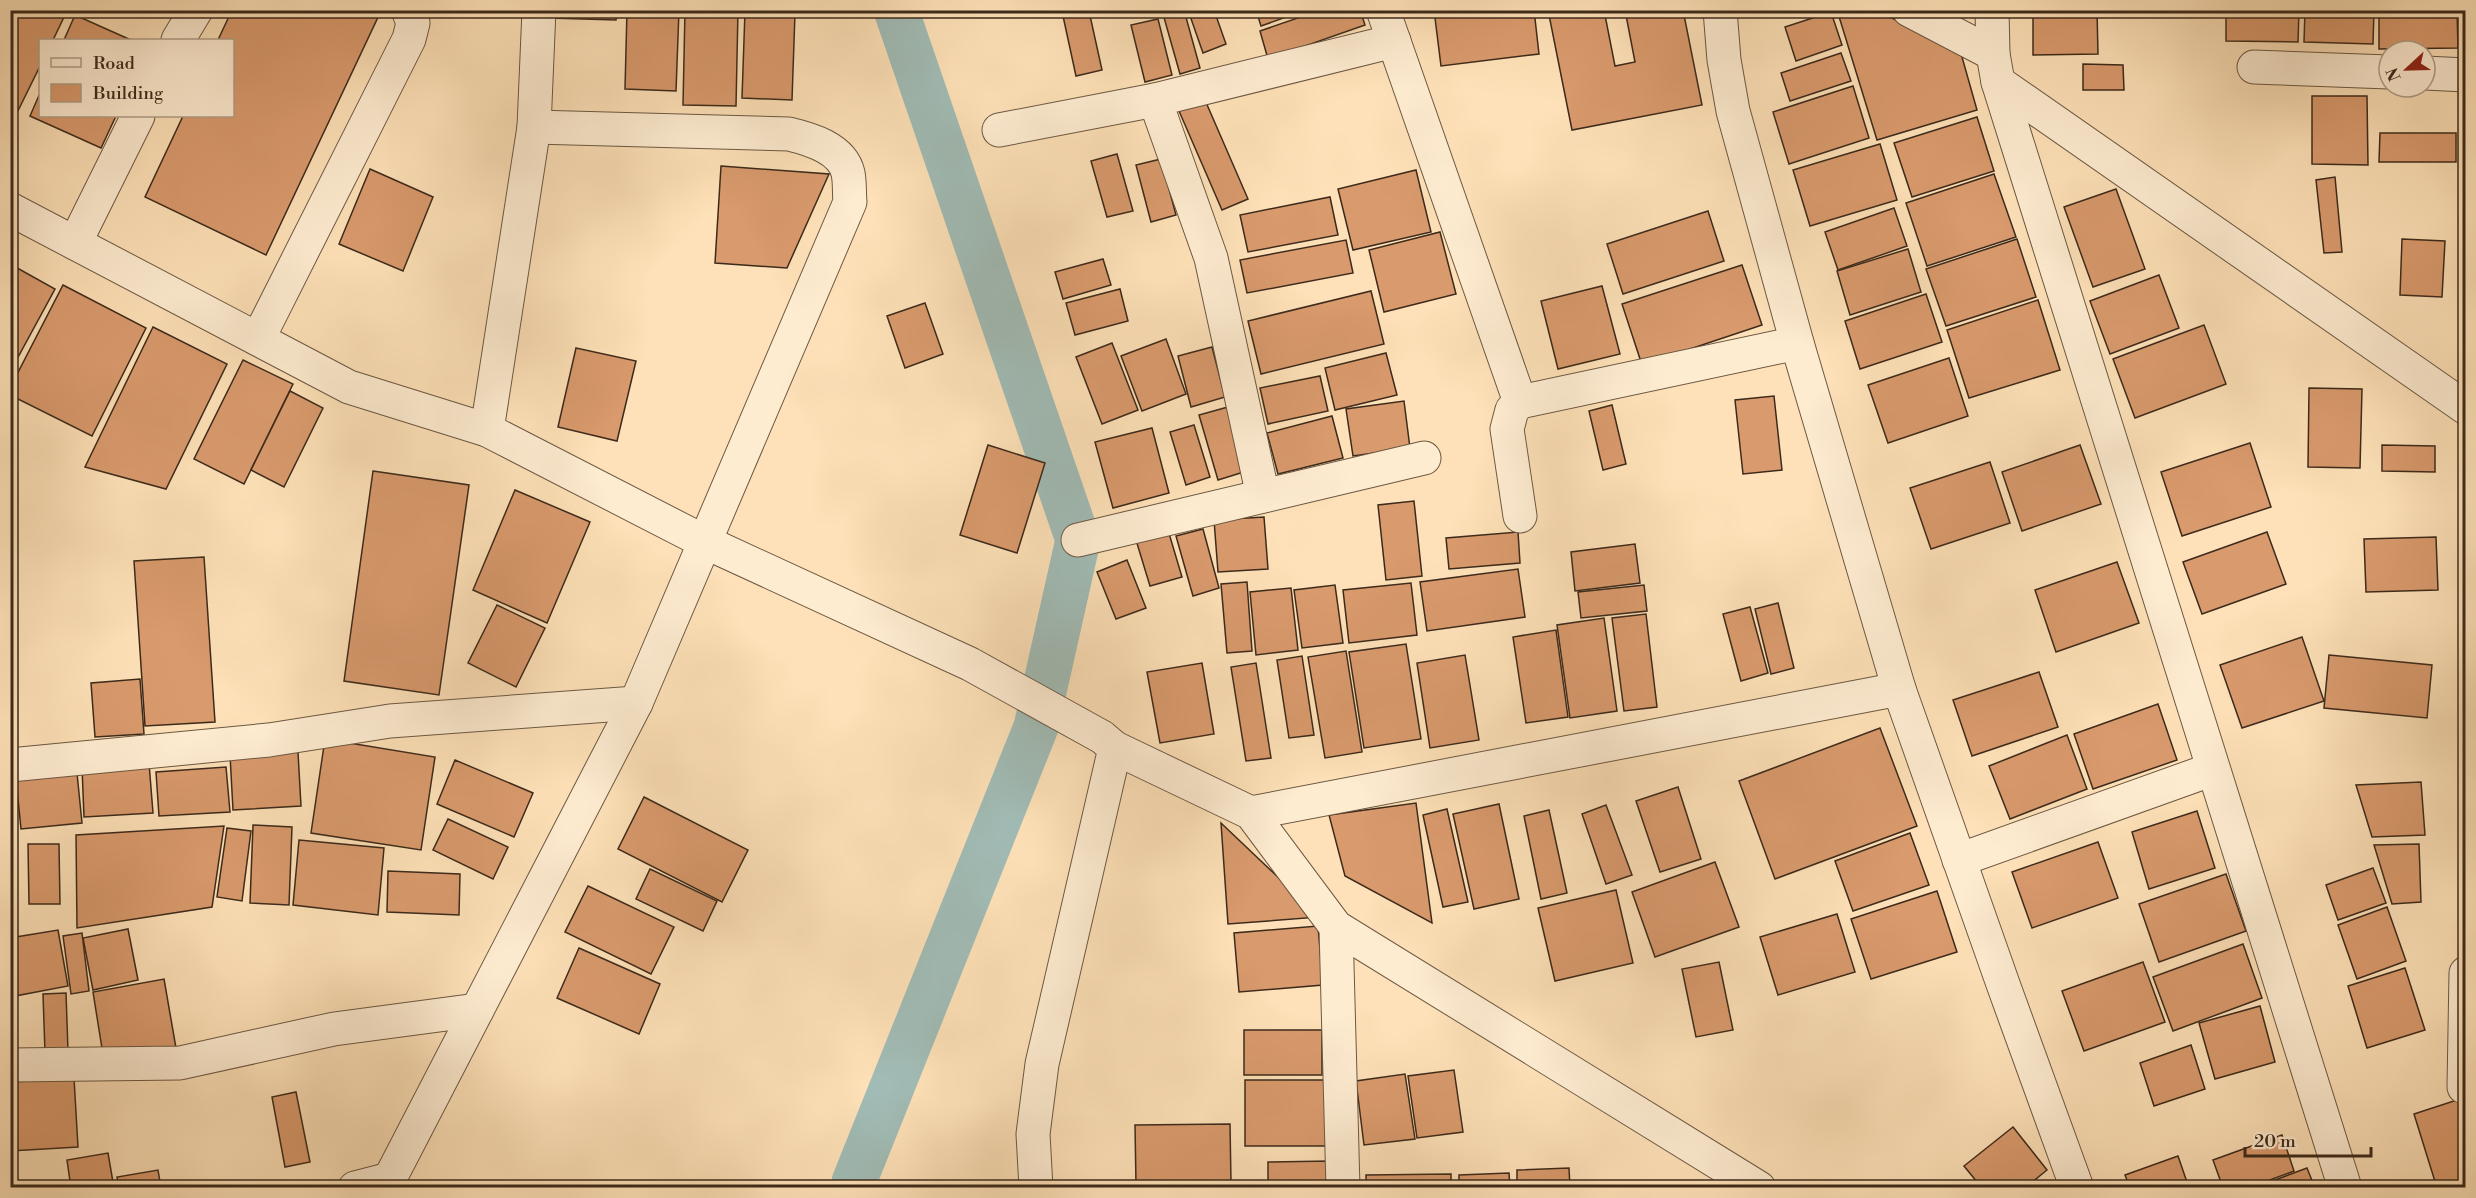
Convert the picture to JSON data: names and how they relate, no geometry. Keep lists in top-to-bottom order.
{
  "legend": ["Road", "Building"],
  "scale_bar": "20 m",
  "north": "left"
}
